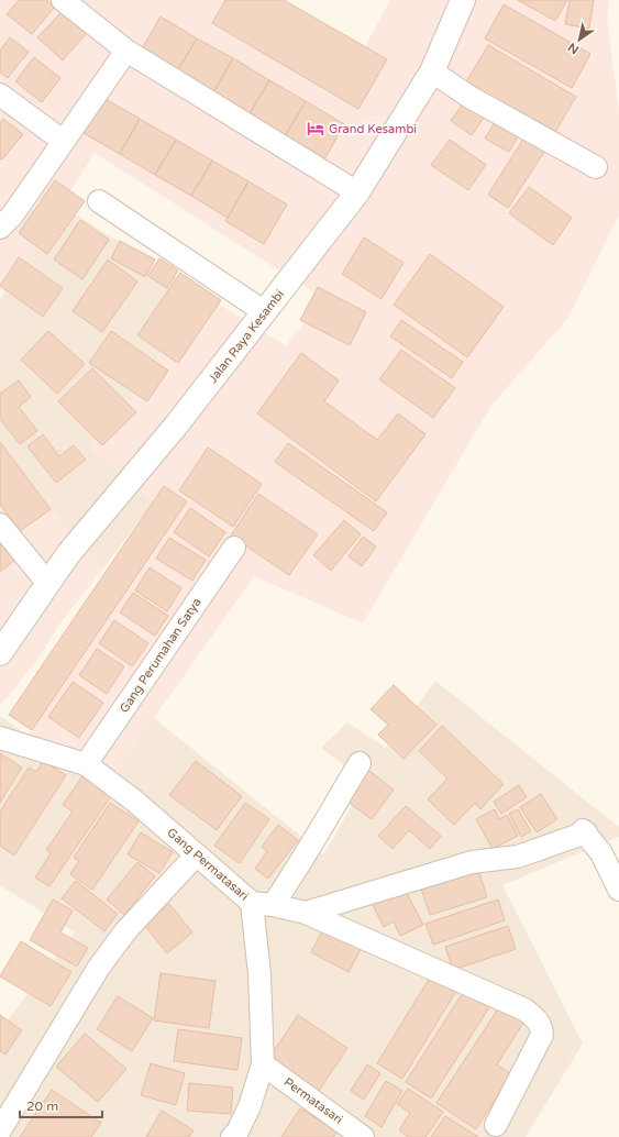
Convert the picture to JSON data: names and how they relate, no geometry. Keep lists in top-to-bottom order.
{
  "streets": {
    "street": [
      "Jalan Raya Kesambi",
      "Gang Perumahan Satya",
      "Gang Permatasari",
      "Permatasari"
    ]
  },
  "crossings": [
    ["Gang Perumahan Satya", "Gang Permatasari"],
    ["Gang Permatasari", "Permatasari"]
  ],
  "places": {
    "hotel": ["Grand Kesambi"]
  },
  "scale_bar": "20 m",
  "north": "bottom left"
}
